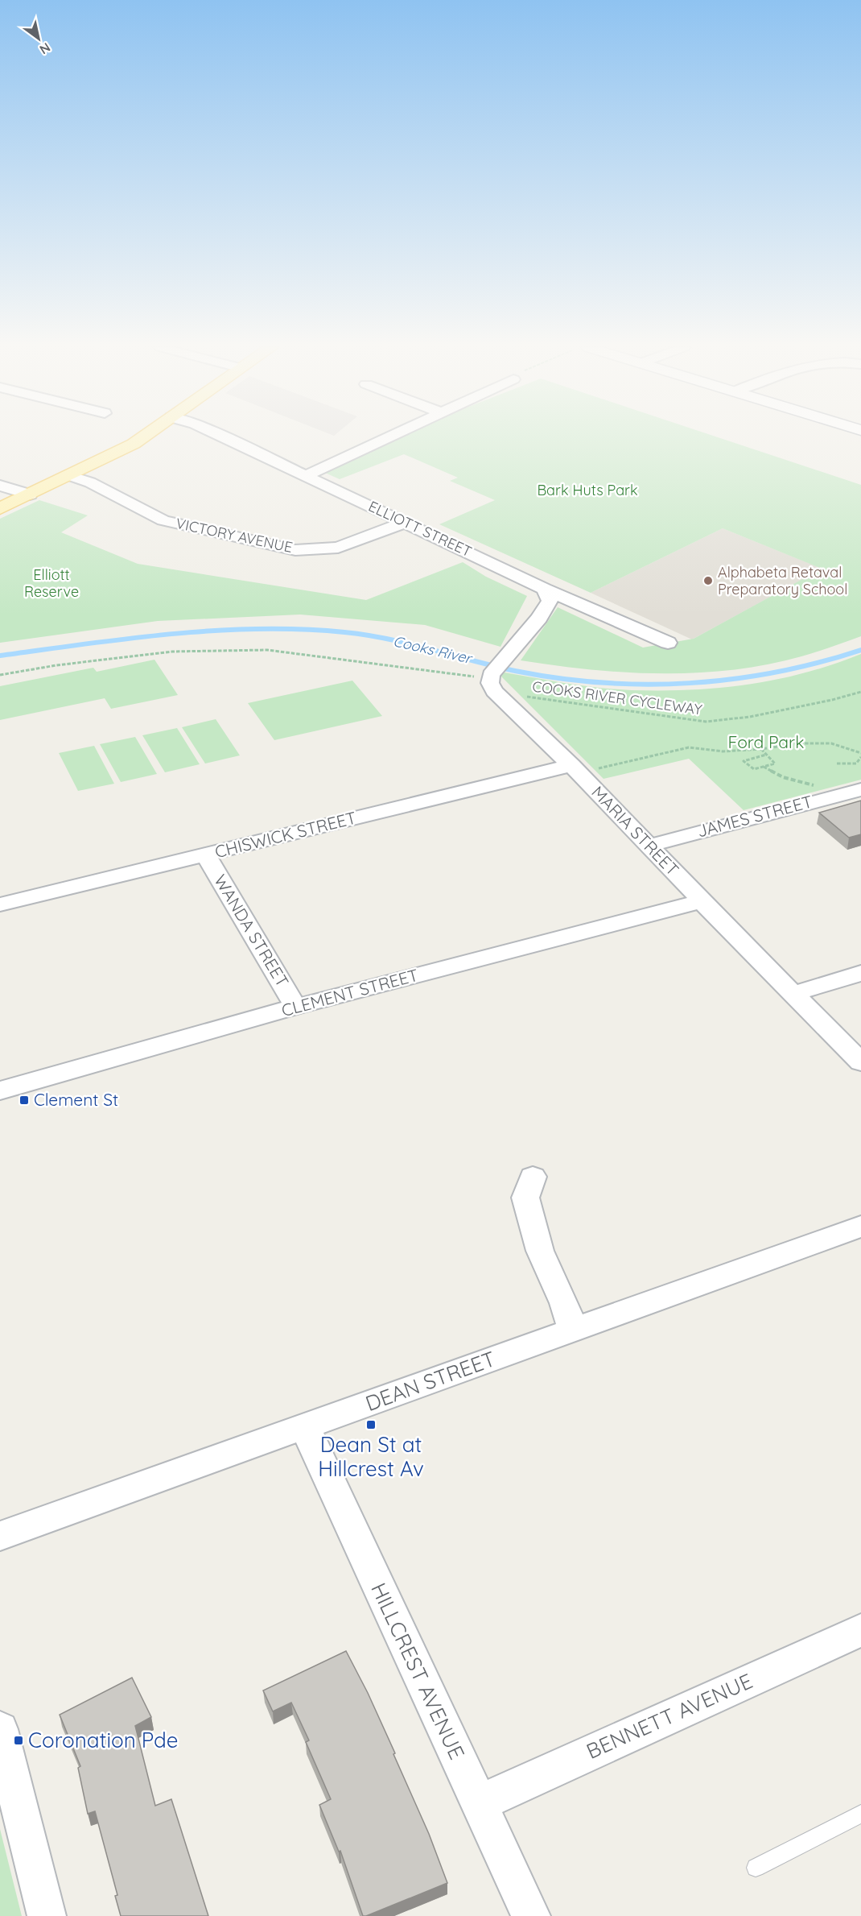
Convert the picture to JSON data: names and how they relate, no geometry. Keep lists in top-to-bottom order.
{
  "streets": {
    "street": [
      "ELLIOTT STREET",
      "VICTORY AVENUE",
      "JAMES STREET",
      "MARIA STREET",
      "CHISWICK STREET",
      "WANDA STREET",
      "CLEMENT STREET",
      "DEAN STREET",
      "HILLCREST AVENUE",
      "BENNETT AVENUE"
    ],
    "path": ["COOKS RIVER CYCLEWAY"]
  },
  "crossings": [
    ["ELLIOTT STREET", "VICTORY AVENUE"],
    ["JAMES STREET", "MARIA STREET"],
    ["MARIA STREET", "CHISWICK STREET"],
    ["MARIA STREET", "CLEMENT STREET"],
    ["CHISWICK STREET", "WANDA STREET"],
    ["WANDA STREET", "CLEMENT STREET"],
    ["DEAN STREET", "HILLCREST AVENUE"],
    ["HILLCREST AVENUE", "BENNETT AVENUE"]
  ],
  "water": ["Cooks River"],
  "parks": ["Bark Huts Park", "Elliott Reserve", "Ford Park"],
  "places": {
    "other": ["Alphabeta Retaval Preparatory School"],
    "transit": ["Clement St", "Dean St at Hillcrest Av", "Coronation Pde"]
  },
  "north": "bottom right"
}
